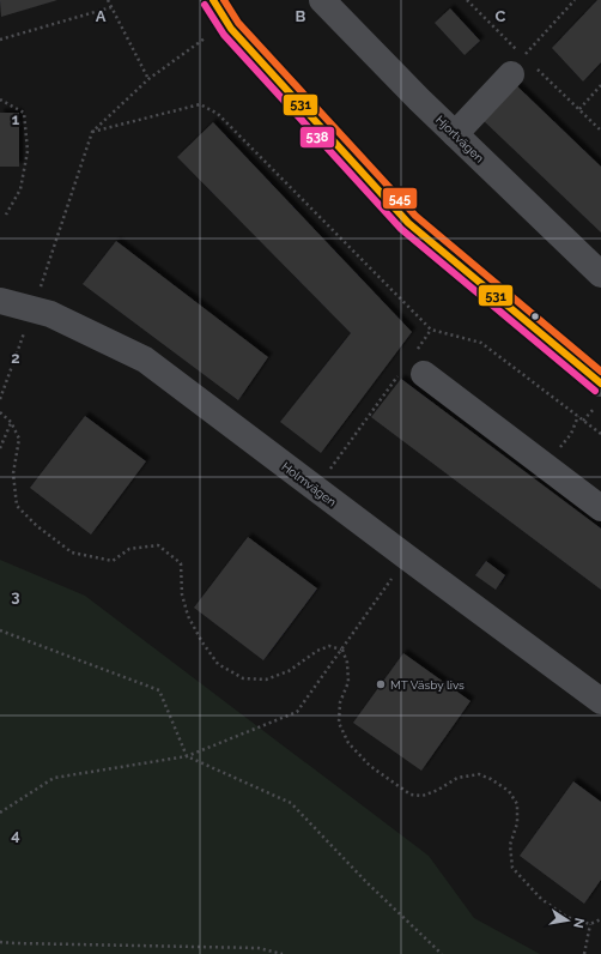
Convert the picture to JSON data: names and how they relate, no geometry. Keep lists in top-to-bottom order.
{
  "streets": {
    "street": ["Hjortvägen", "Holmvägen"]
  },
  "places": ["MT Väsby livs"],
  "lines": ["transit line 531", "transit line 545", "transit line 538"],
  "north": "right",
  "grid": {
    "columns": ["A", "B", "C"],
    "rows": [
      "1",
      "2",
      "3",
      "4"
    ]
  }
}
